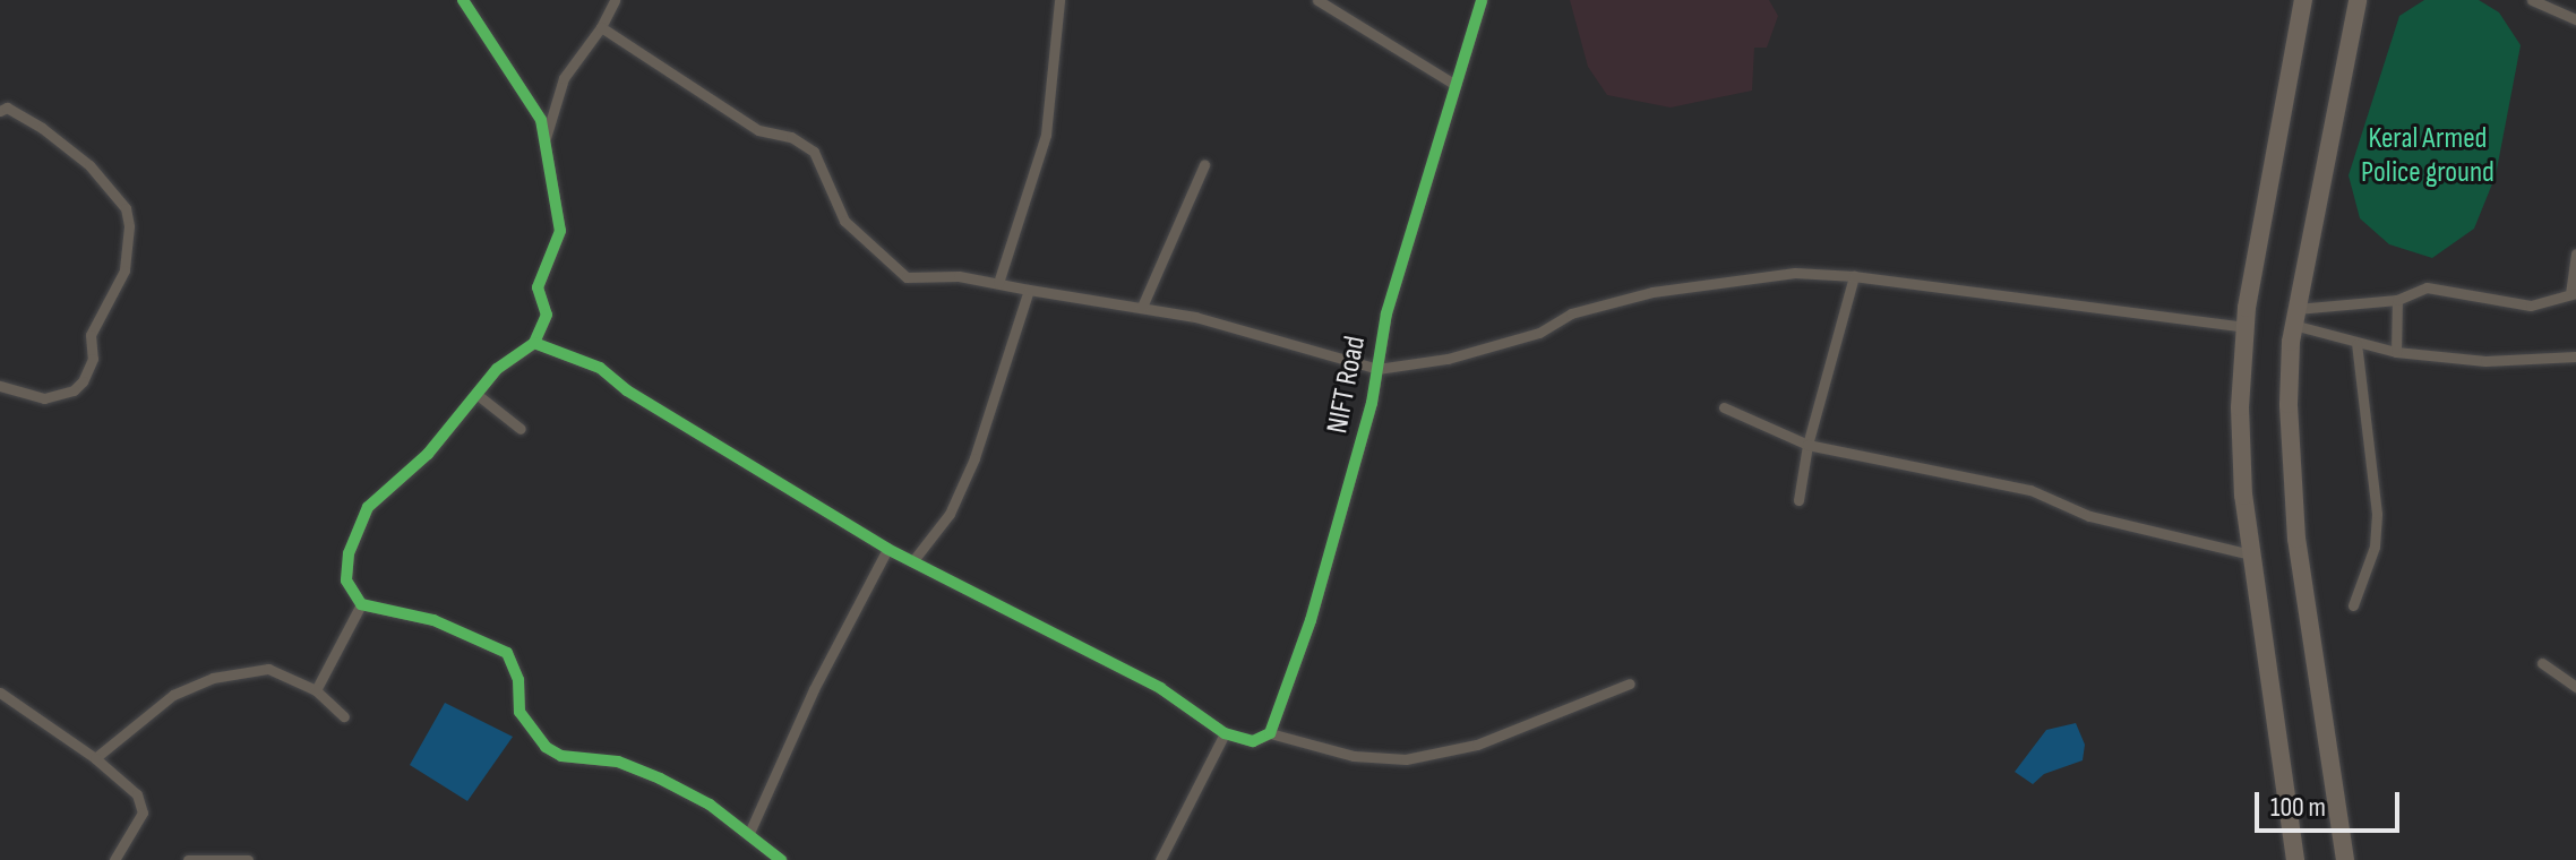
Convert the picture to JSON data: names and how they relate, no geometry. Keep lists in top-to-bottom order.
{
  "streets": {
    "street": ["NIFT Road"]
  },
  "parks": ["Keral Armed Police ground"],
  "scale_bar": "100 m"
}
